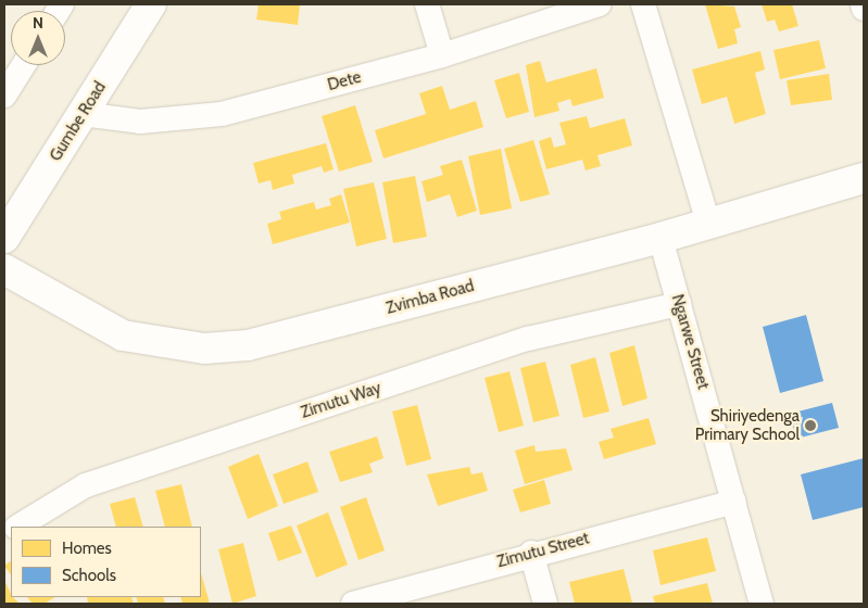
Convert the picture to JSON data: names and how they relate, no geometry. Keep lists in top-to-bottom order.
{
  "streets": {
    "street": [
      "Dete",
      "Gumbe Road",
      "Zvimba Road",
      "Ngarwe Street",
      "Zimutu Way",
      "Zimutu Street"
    ]
  },
  "crossings": [
    ["Dete", "Gumbe Road"],
    ["Zvimba Road", "Ngarwe Street"],
    ["Ngarwe Street", "Zimutu Way"],
    ["Ngarwe Street", "Zimutu Street"]
  ],
  "places": ["Shiriyedenga Primary School"],
  "legend": ["Homes", "Schools"],
  "north": "top"
}
